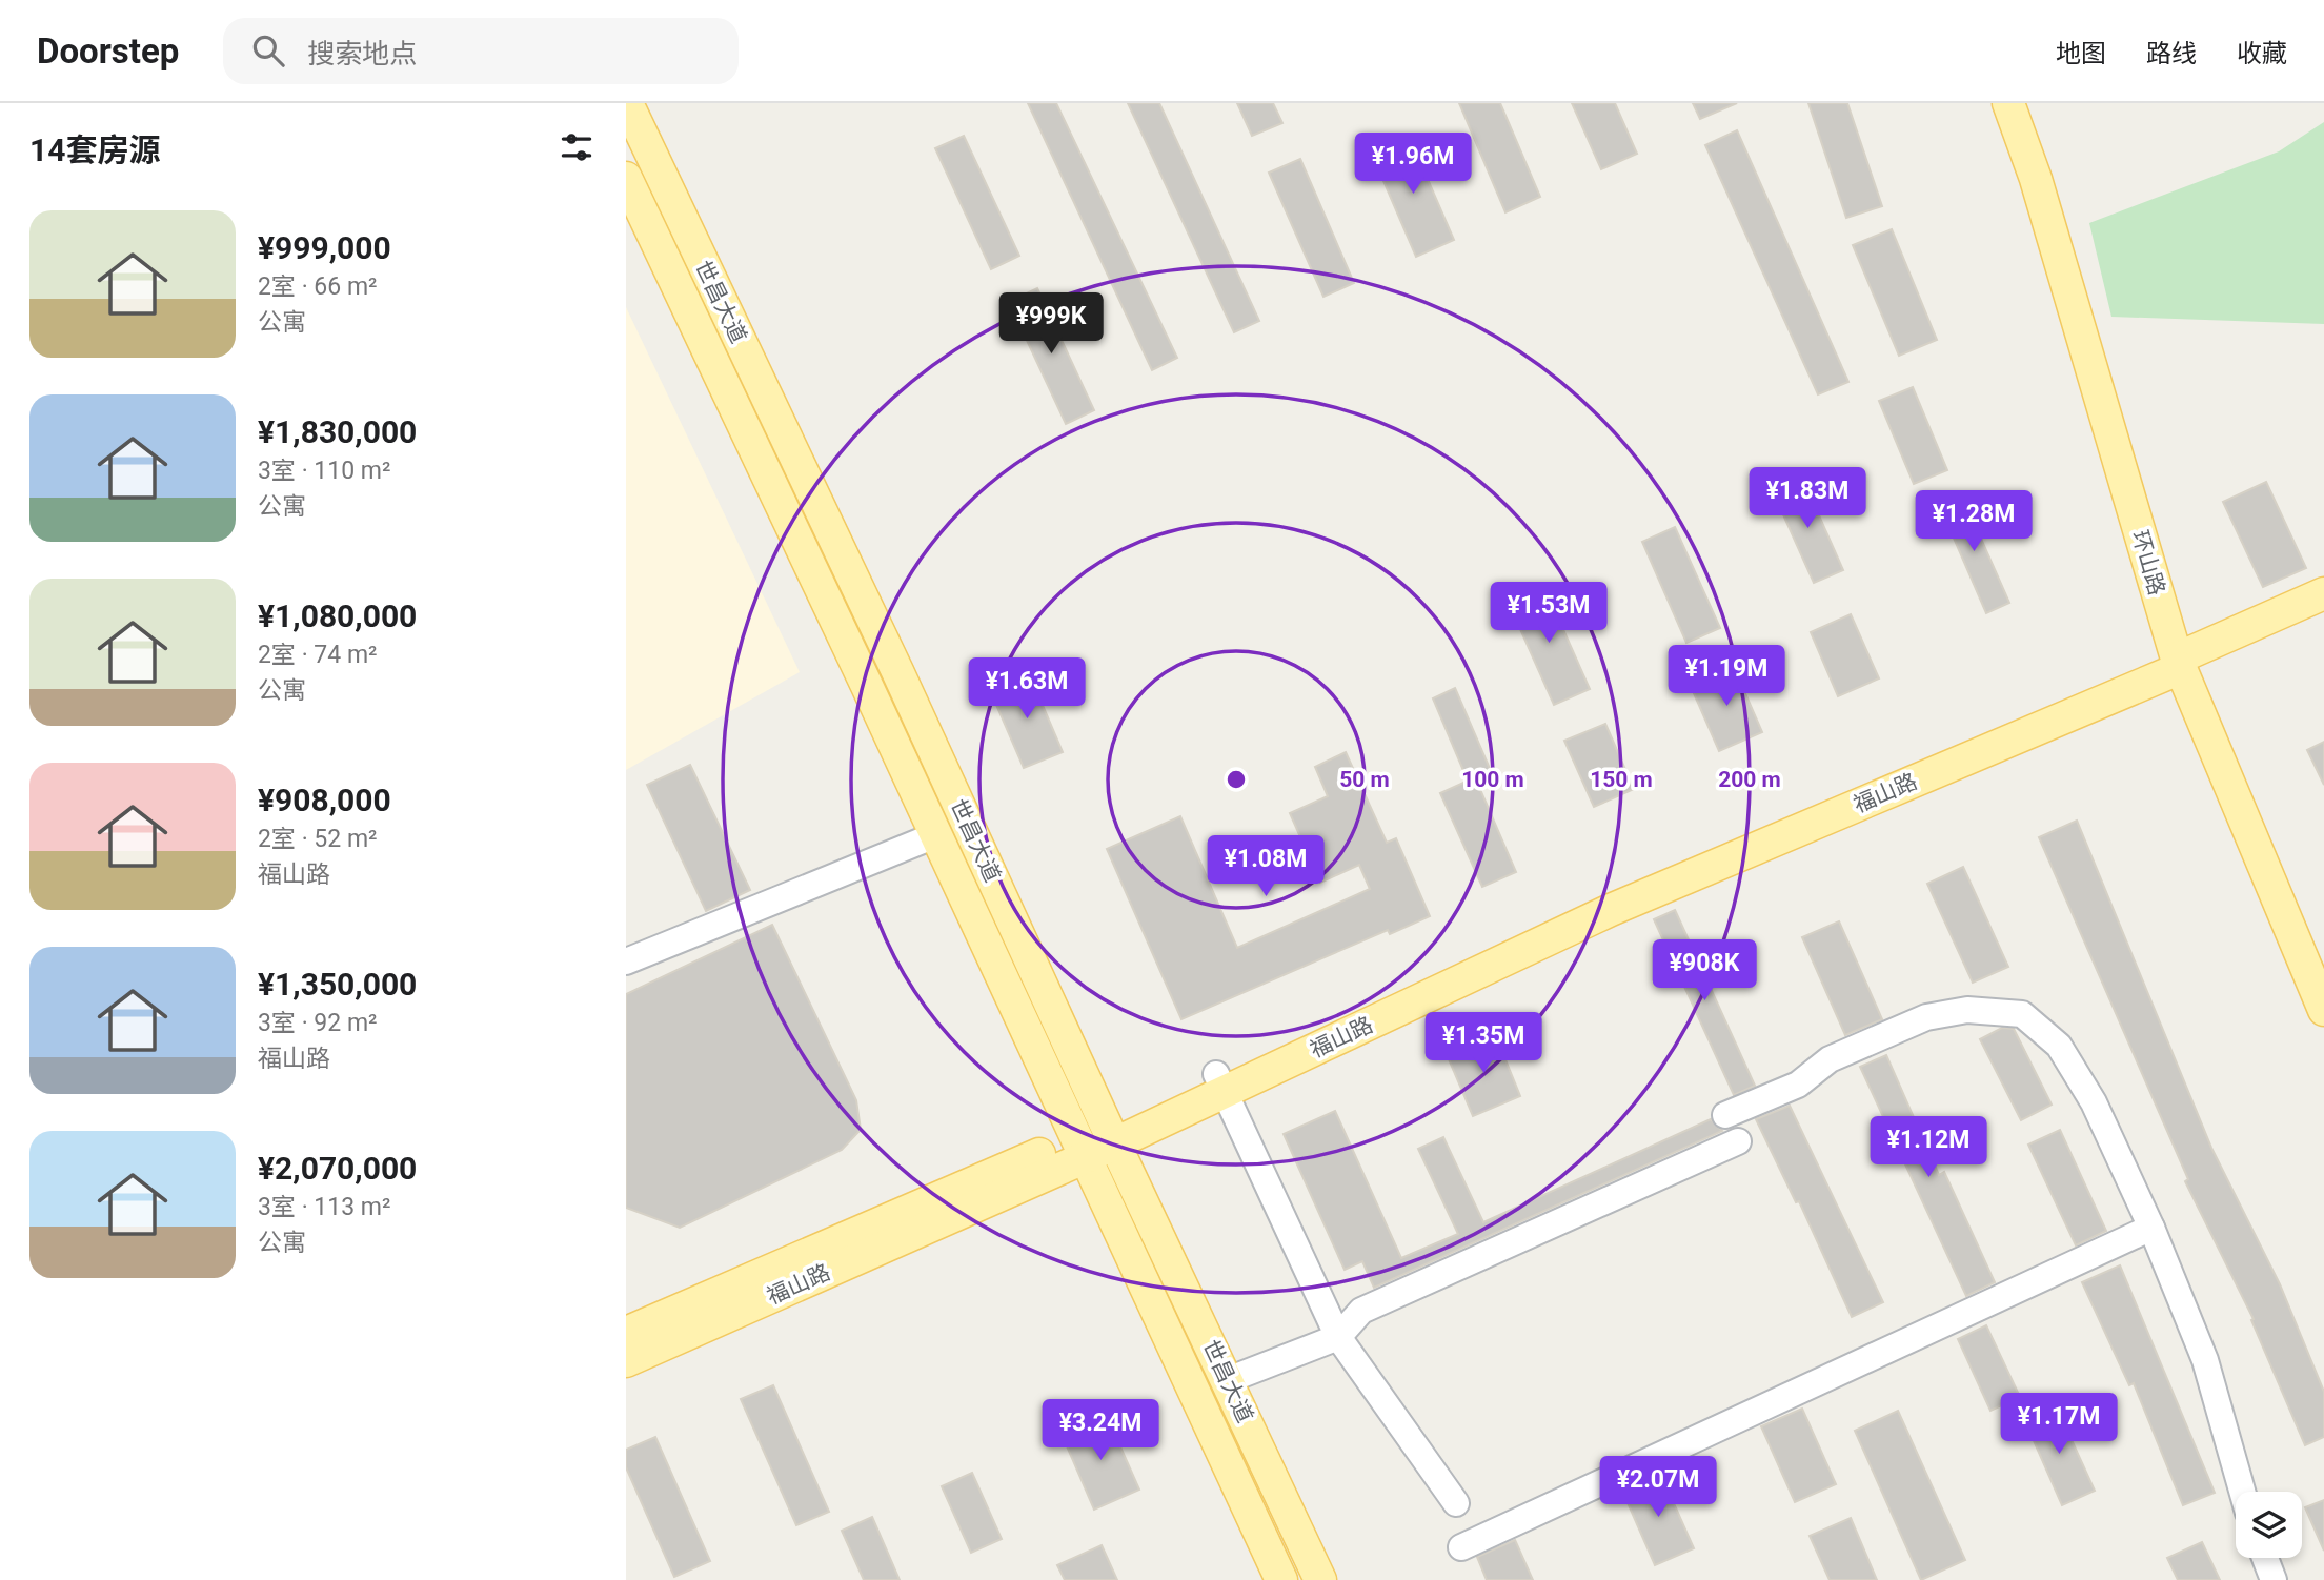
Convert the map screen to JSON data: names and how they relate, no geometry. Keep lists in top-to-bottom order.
{
  "streets": {
    "main road": ["世昌大道", "环山路", "福山路"]
  },
  "crossings": [
    ["世昌大道", "福山路"]
  ],
  "page": {
    "header": "Doorstep",
    "search": "搜索地点",
    "nav": ["地图", "路线", "收藏"],
    "heading": "14套房源",
    "price": [
      "¥1.96M",
      "¥999K",
      "¥1.83M",
      "¥1.28M",
      "¥1.53M",
      "¥1.19M",
      "¥1.63M",
      "¥1.08M",
      "¥908K",
      "¥1.35M",
      "¥1.12M",
      "¥1.17M",
      "¥3.24M",
      "¥2.07M"
    ],
    "list": [
      {
        "name": "¥999,000",
        "note": "2室 · 66 m² · 公寓"
      },
      {
        "name": "¥1,830,000",
        "note": "3室 · 110 m² · 公寓"
      },
      {
        "name": "¥1,080,000",
        "note": "2室 · 74 m² · 公寓"
      },
      {
        "name": "¥908,000",
        "note": "2室 · 52 m² · 福山路"
      },
      {
        "name": "¥1,350,000",
        "note": "3室 · 92 m² · 福山路"
      },
      {
        "name": "¥2,070,000",
        "note": "3室 · 113 m² · 公寓"
      }
    ]
  },
  "rings": [
    "50 m",
    "100 m",
    "150 m",
    "200 m"
  ]
}
